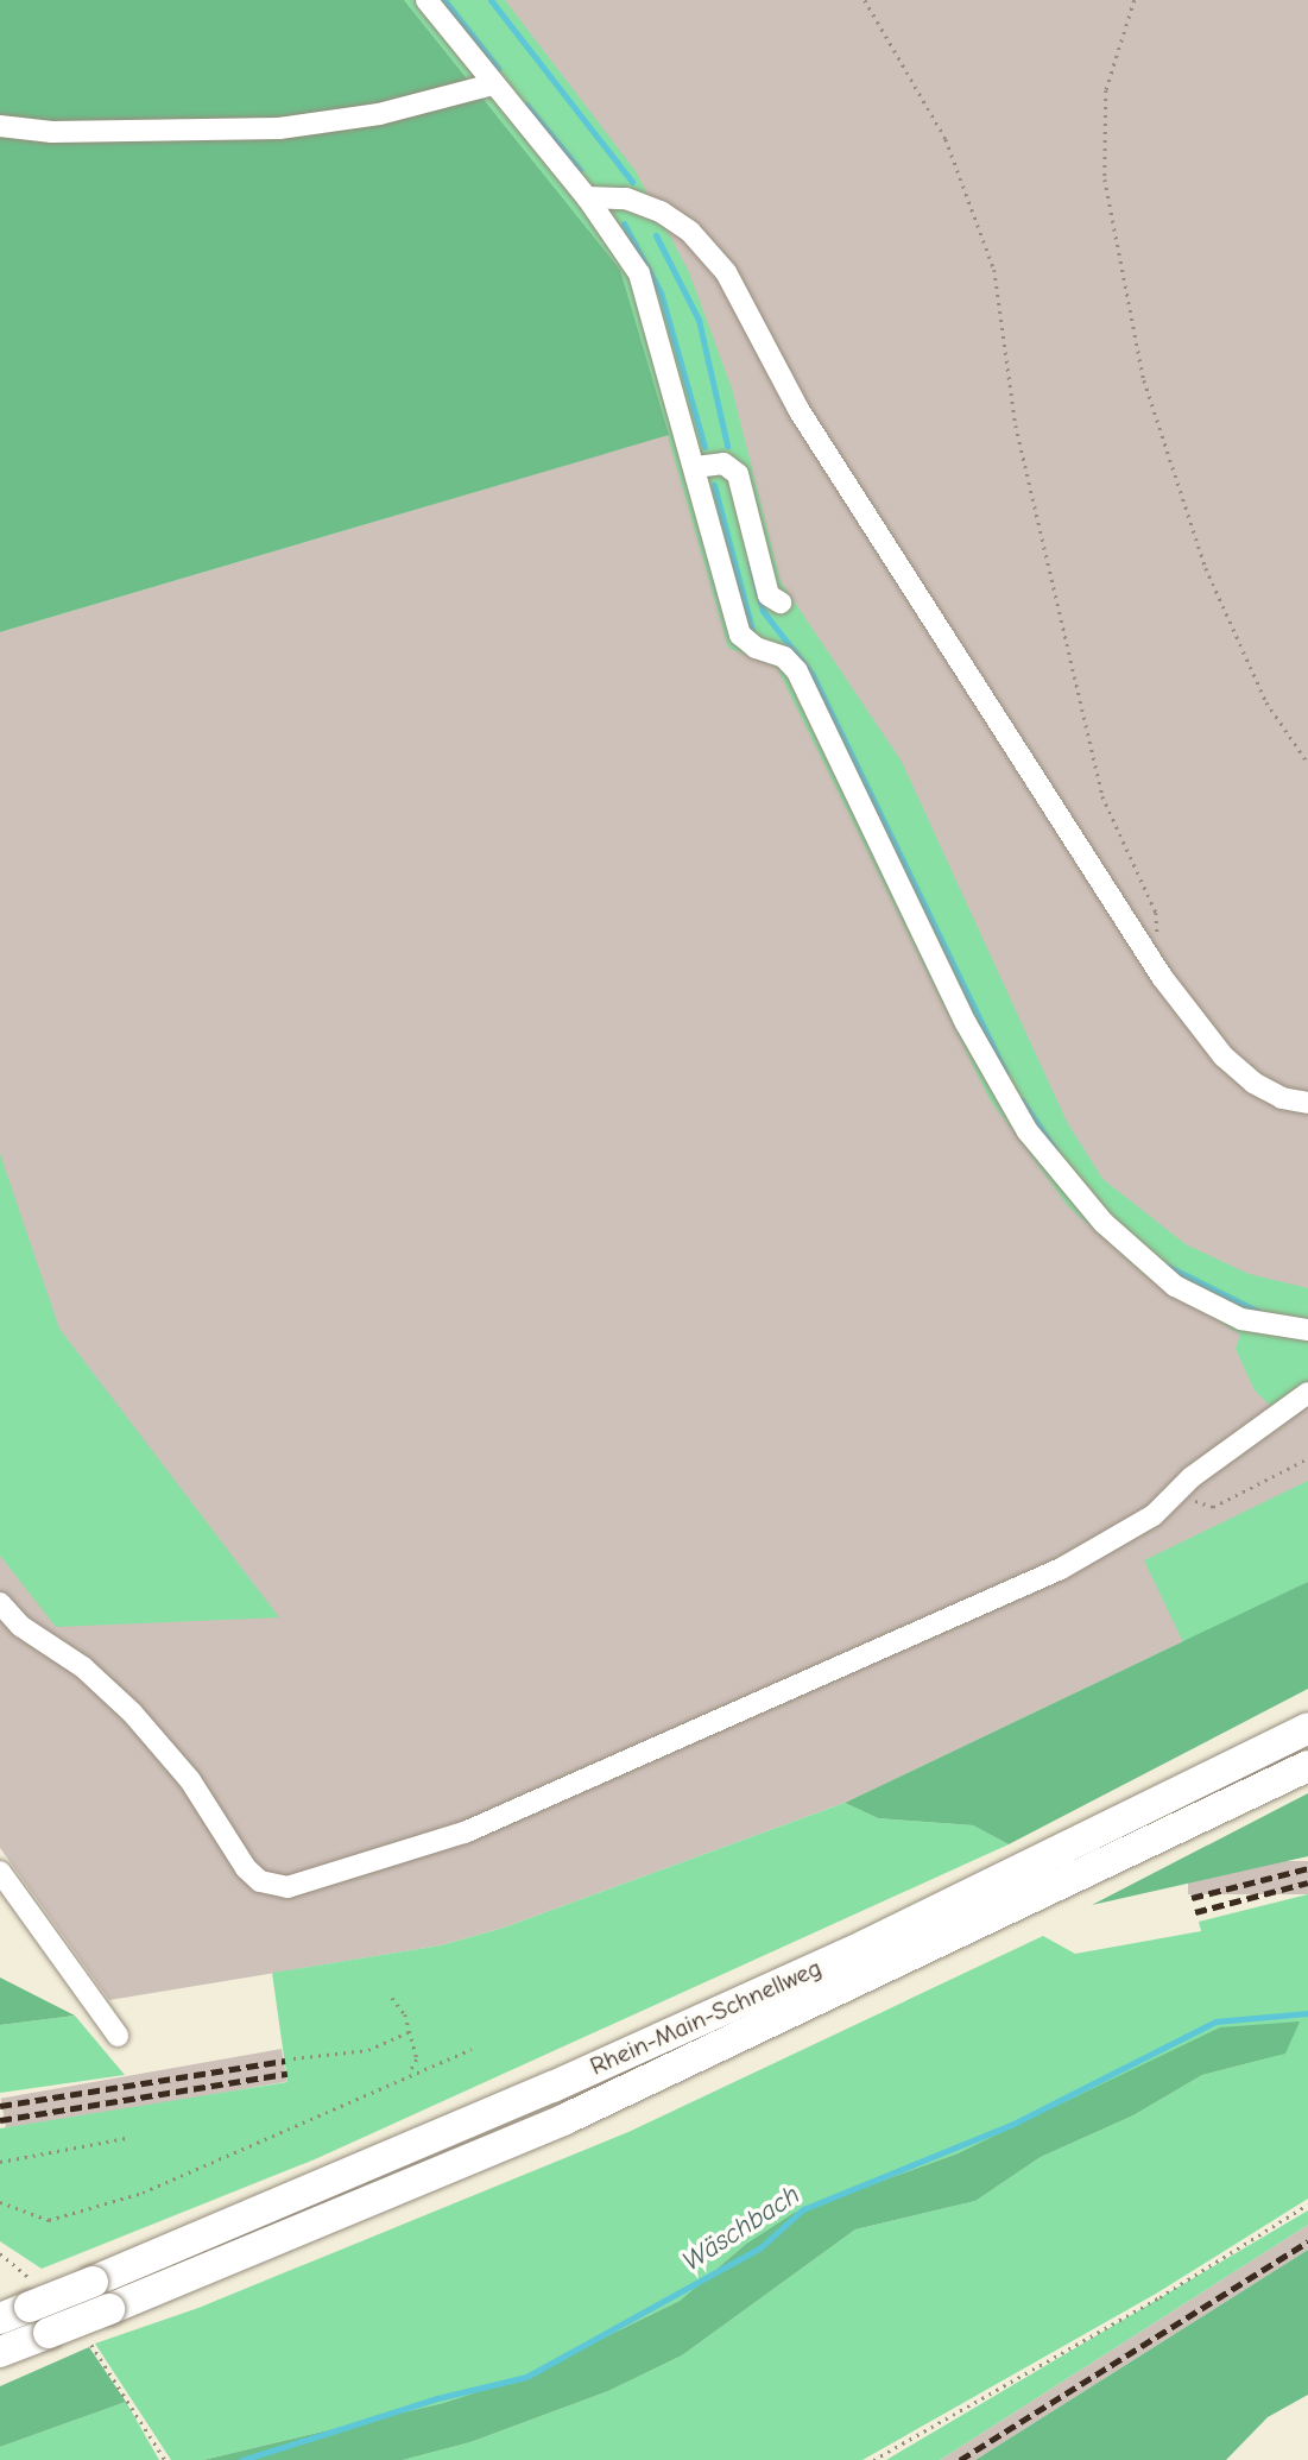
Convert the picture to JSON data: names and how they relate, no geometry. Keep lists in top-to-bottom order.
{
  "streets": {
    "highway": ["Rhein-Main-Schnellweg"]
  },
  "water": ["Wäschbach"]
}
